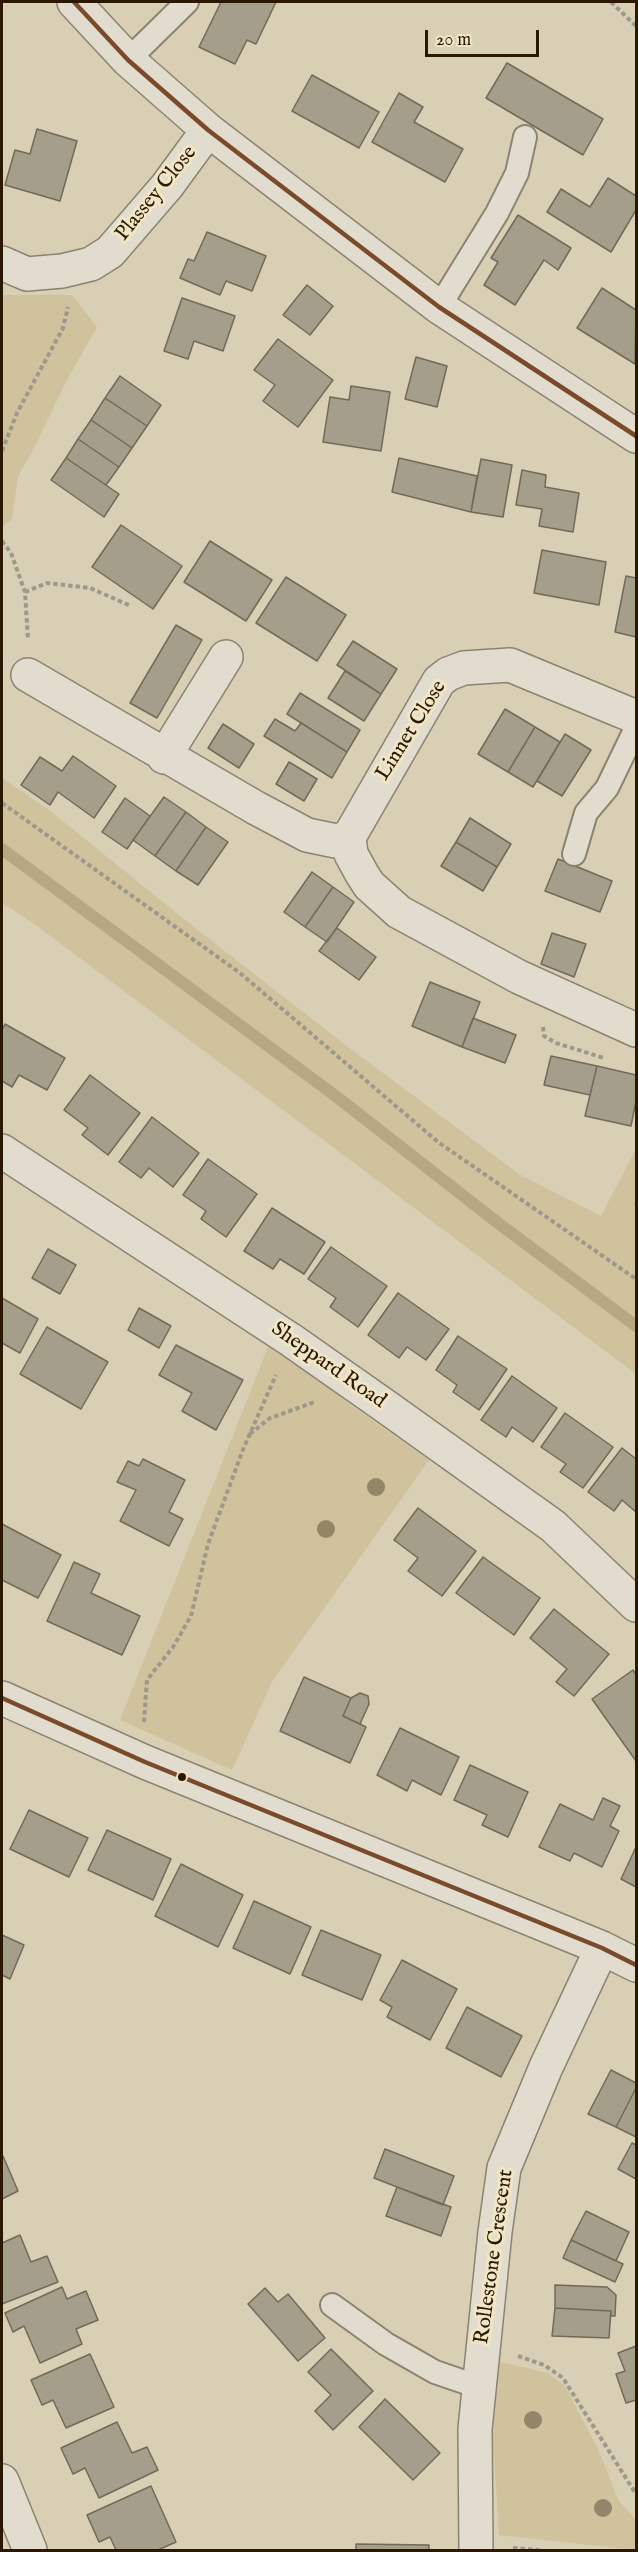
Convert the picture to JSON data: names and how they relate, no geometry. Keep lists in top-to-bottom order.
{
  "streets": {
    "street": [
      "Plassey Close",
      "Linnet Close",
      "Sheppard Road",
      "Rollestone Crescent"
    ]
  },
  "scale_bar": "20 m"
}
